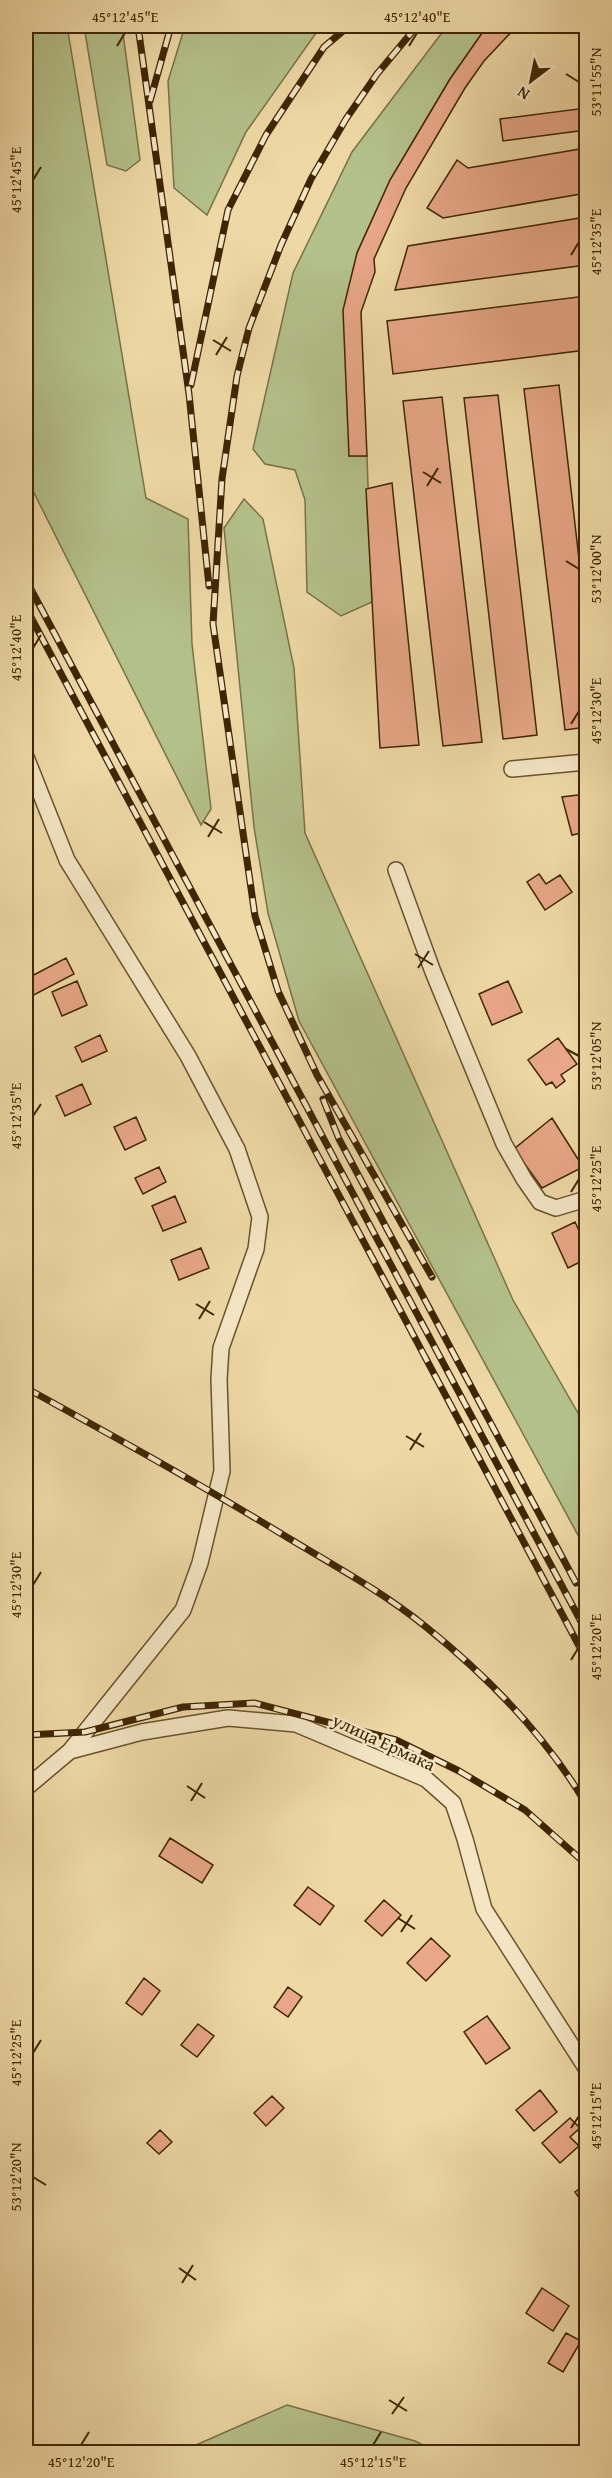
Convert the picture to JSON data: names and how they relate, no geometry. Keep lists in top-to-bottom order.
{
  "streets": {
    "street": ["улица Ермака"]
  },
  "north": "bottom left",
  "coordinates": [
    "45°12'45\"E",
    "45°12'40\"E",
    "53°11'55\"N",
    "45°12'35\"E",
    "53°12'00\"N",
    "45°12'30\"E",
    "53°12'05\"N",
    "45°12'25\"E",
    "45°12'20\"E",
    "45°12'15\"E",
    "53°12'20\"N"
  ]
}
